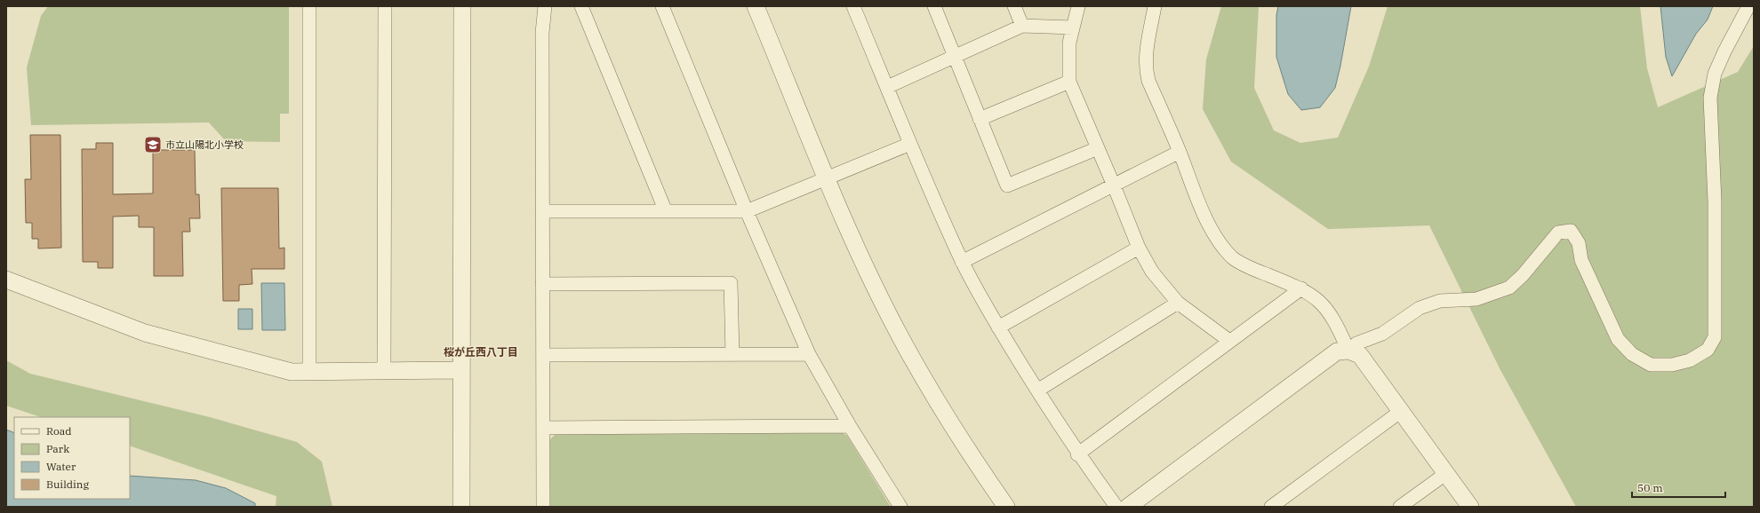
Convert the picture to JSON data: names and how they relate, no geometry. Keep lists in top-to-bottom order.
{
  "districts": ["桜が丘西八丁目"],
  "places": {
    "school or university": ["市立山陽北小学校"]
  },
  "legend": [
    "Road",
    "Park",
    "Water",
    "Building"
  ],
  "scale_bar": "50 m"
}
